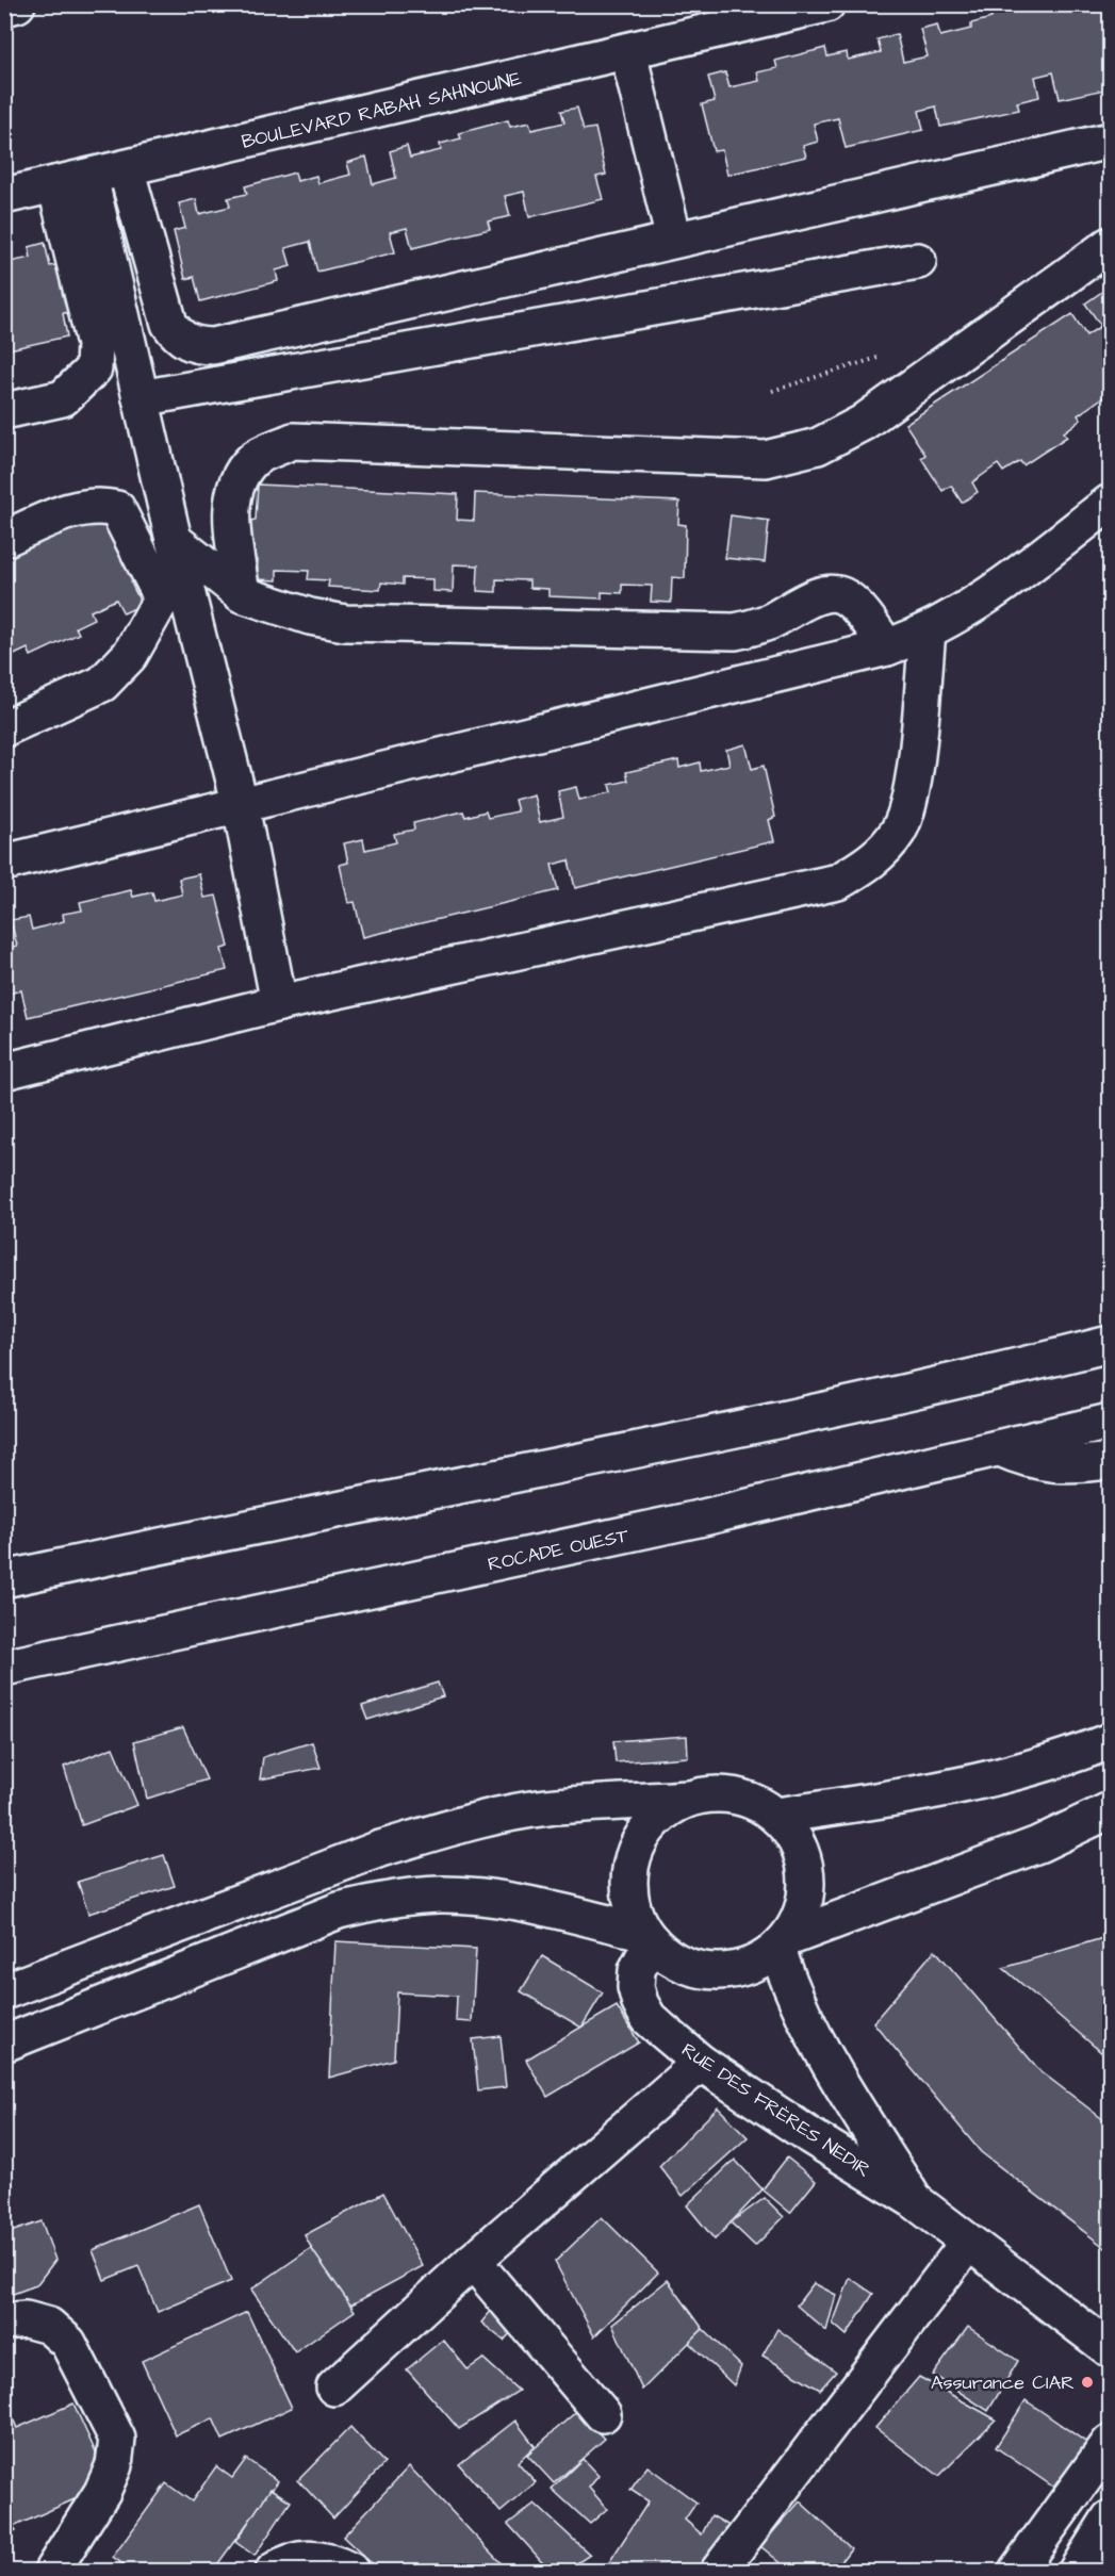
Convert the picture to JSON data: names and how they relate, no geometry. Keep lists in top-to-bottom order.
{
  "streets": {
    "main road": ["BOULEVARD RABAH SAHNOUNE", "ROCADE OUEST", "RUE DES FRÈRES NEDIR"]
  },
  "places": ["Assurance CIAR"]
}
